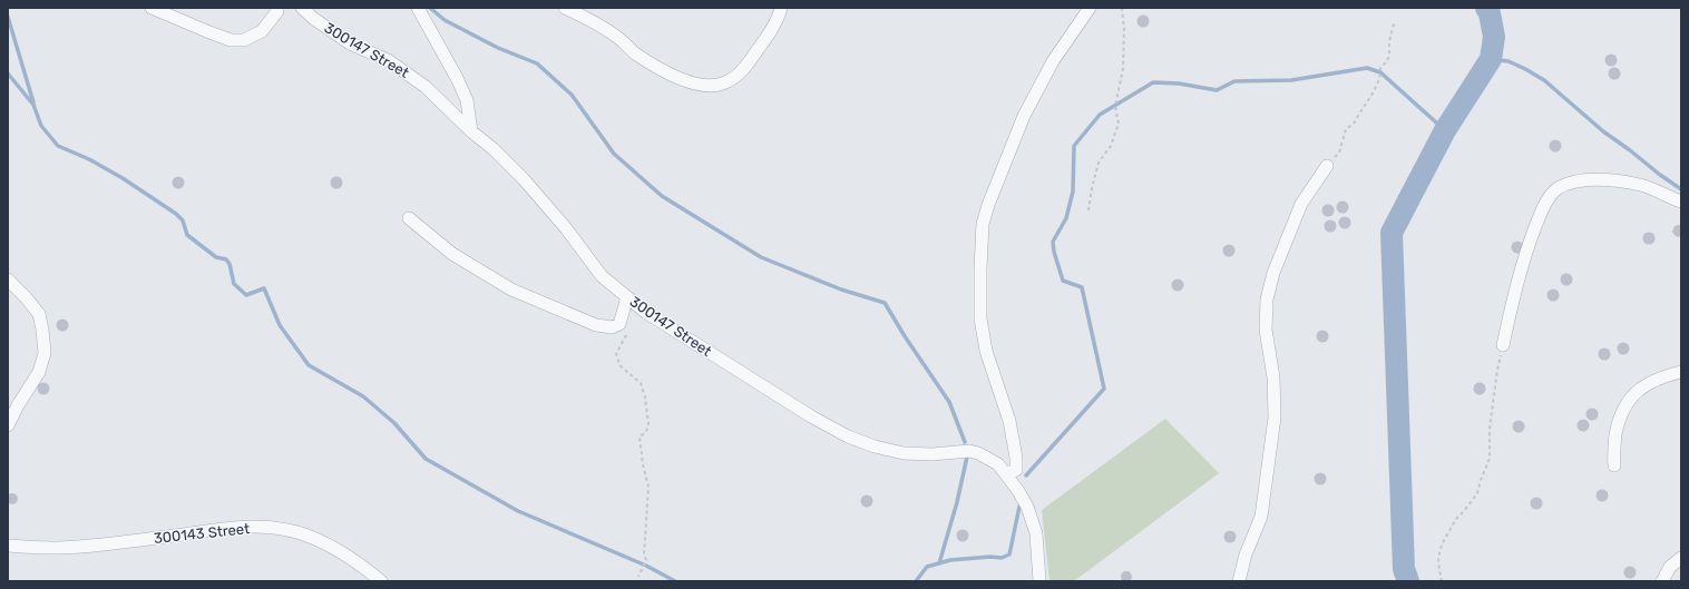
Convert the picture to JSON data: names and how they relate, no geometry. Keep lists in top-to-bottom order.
{
  "streets": {
    "street": ["300147 Street", "300143 Street"]
  }
}
